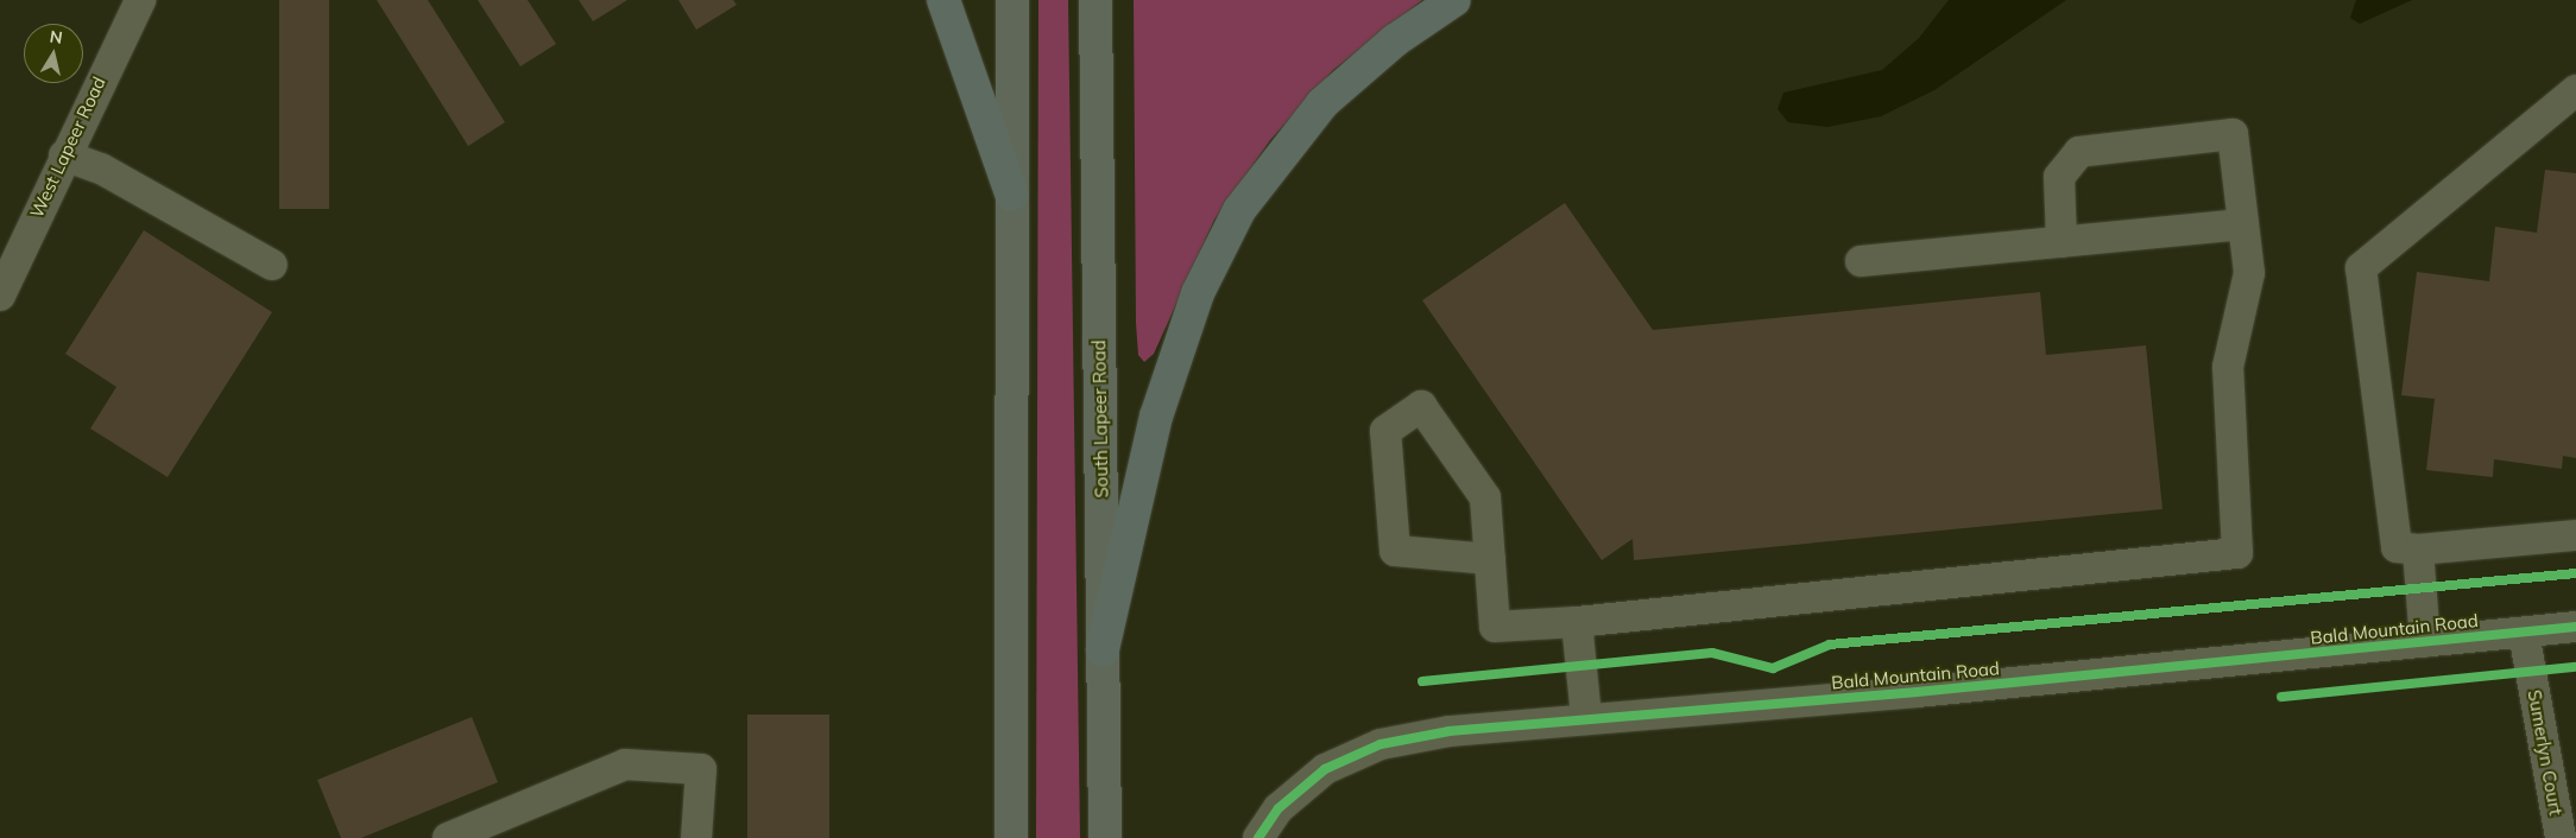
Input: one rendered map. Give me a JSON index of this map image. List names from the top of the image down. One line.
{"streets":{"main road":["South Lapeer Road"],"street":["West Lapeer Road","Bald Mountain Road","Sumerlyn Court"]},"crossings":[["Bald Mountain Road","Sumerlyn Court"]],"north":"top"}
